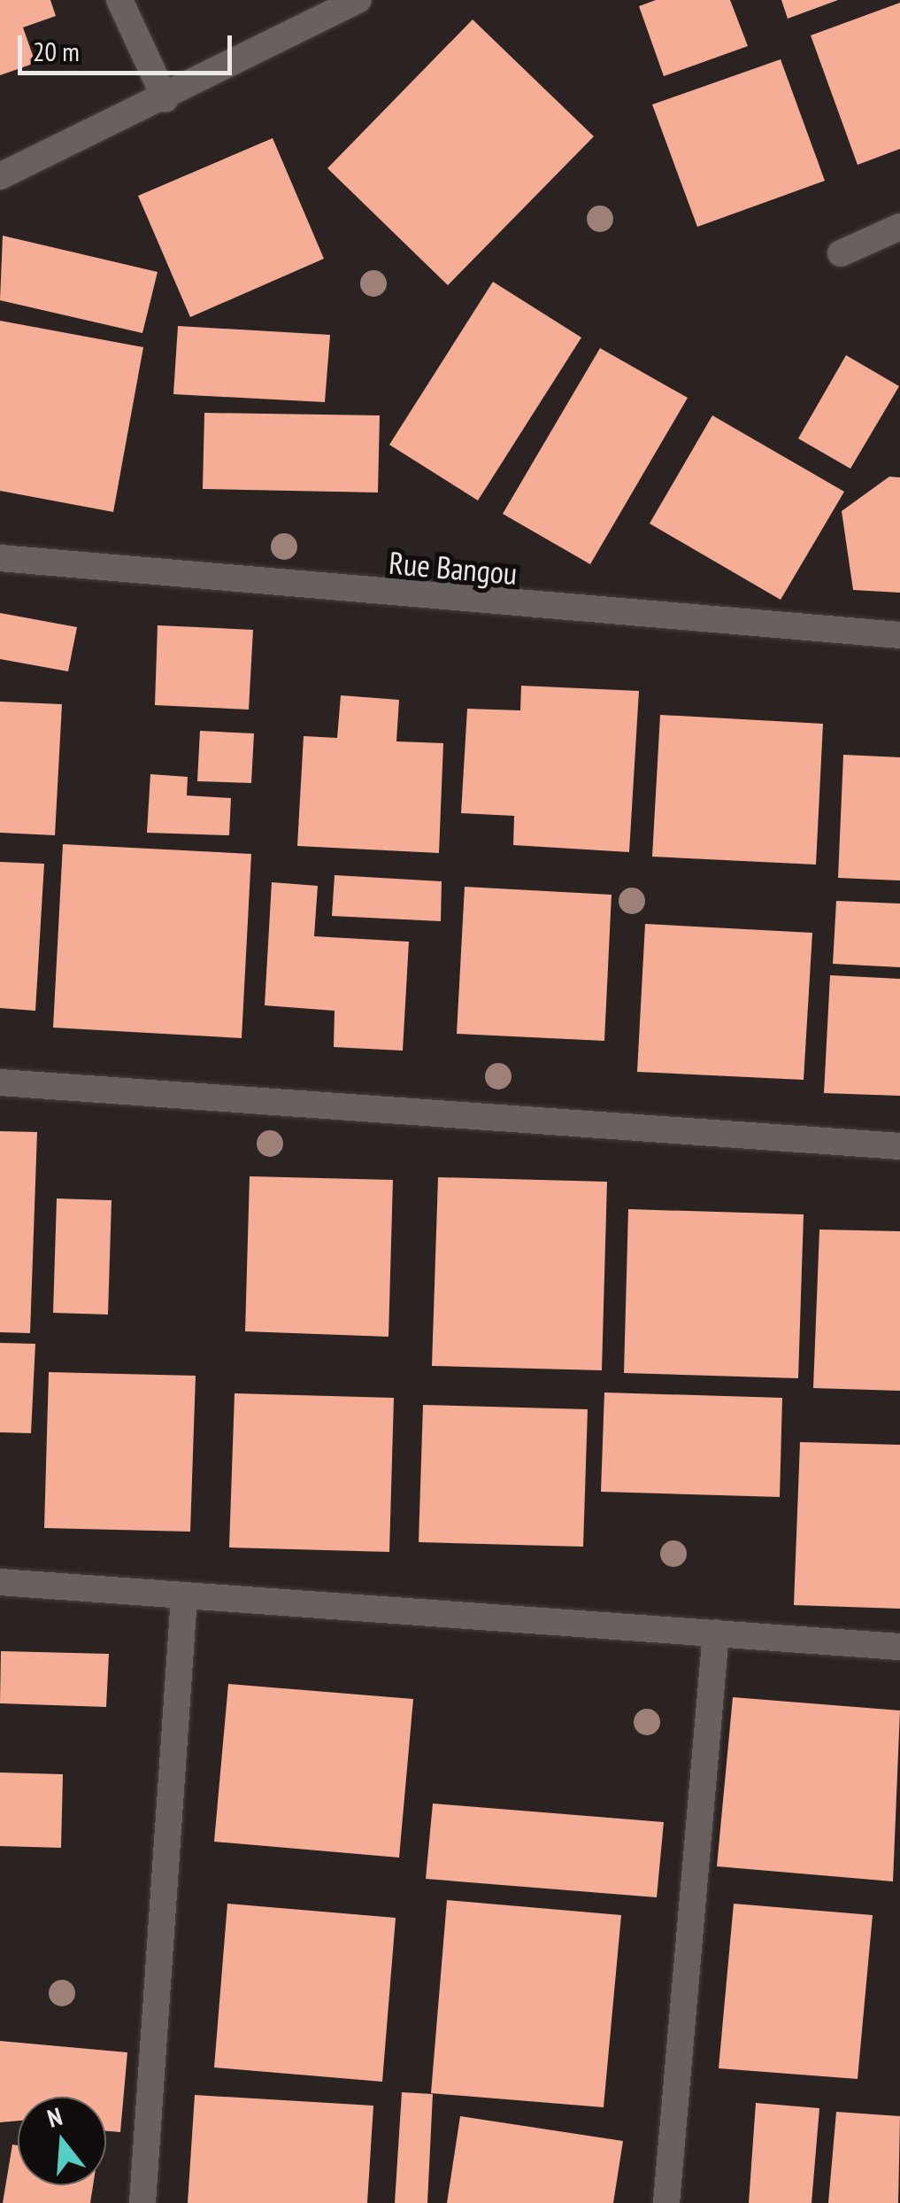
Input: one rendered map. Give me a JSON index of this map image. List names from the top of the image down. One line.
{"streets":{"street":["Rue Bangou"]},"scale_bar":"20 m","north":"top"}
